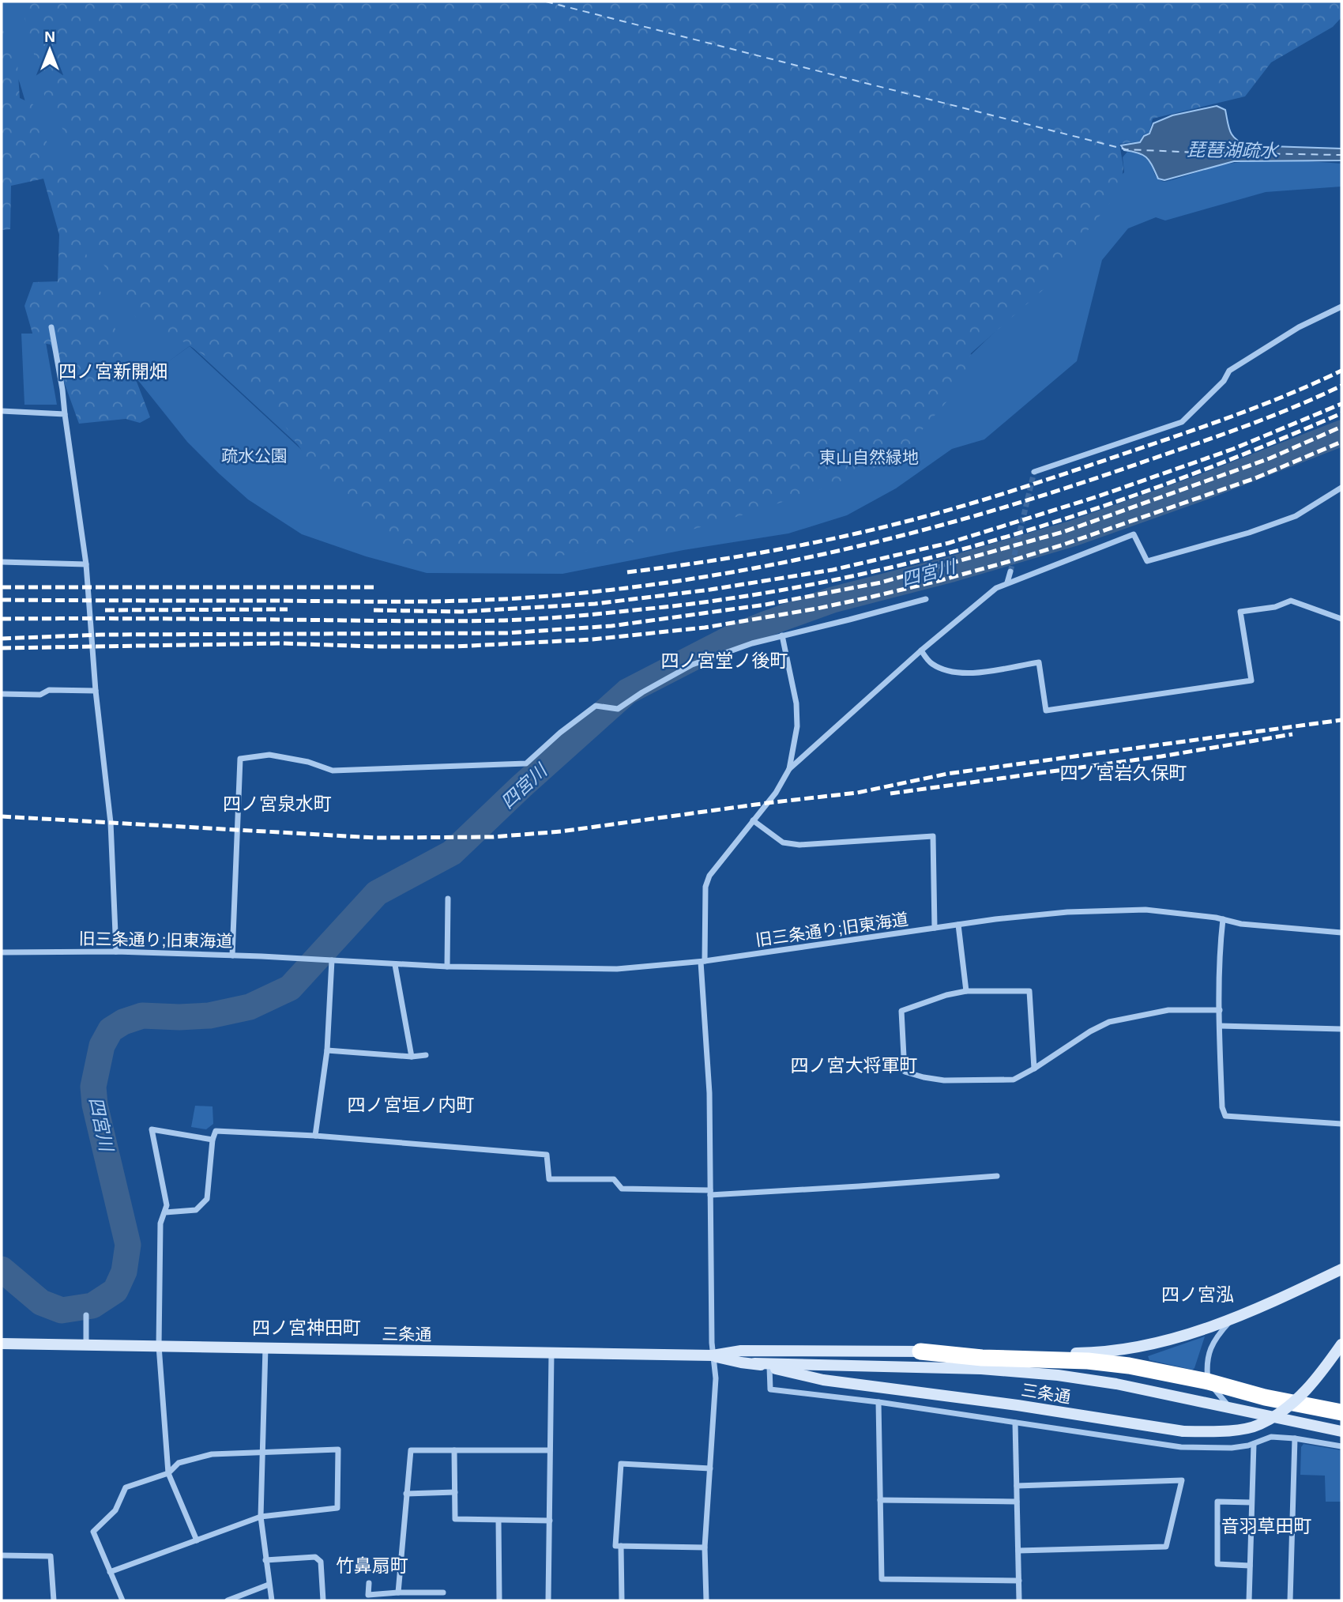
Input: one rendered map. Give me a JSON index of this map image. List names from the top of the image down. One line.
{"streets":{"main road":["三条通"],"street":["旧三条通り;旧東海道"]},"districts":["四ノ宮新開畑","四ノ宮堂ノ後町","四ノ宮岩久保町","四ノ宮泉水町","四ノ宮大将軍町","四ノ宮垣ノ内町","四ノ宮泓","四ノ宮神田町","音羽草田町","竹鼻扇町"],"water":["琵琶湖疏水","四宮川"],"parks":["疏水公園","東山自然緑地"],"north":"top"}
